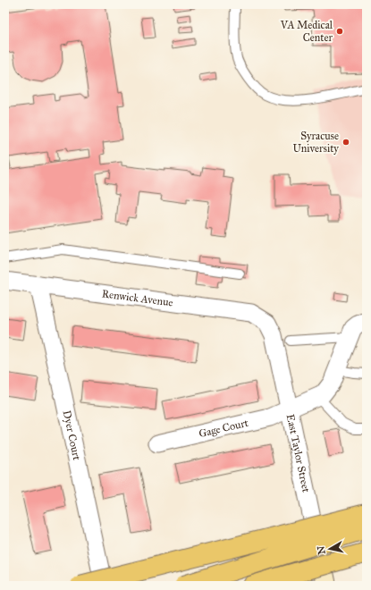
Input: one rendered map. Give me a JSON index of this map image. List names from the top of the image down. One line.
{"streets":{"street":["Renwick Avenue","Gage Court","Dyer Court","East Taylor Street"]},"crossings":[["Renwick Avenue","Dyer Court"],["Renwick Avenue","East Taylor Street"],["Gage Court","East Taylor Street"]],"places":["VA Medical Center","Syracuse University"],"north":"left"}
